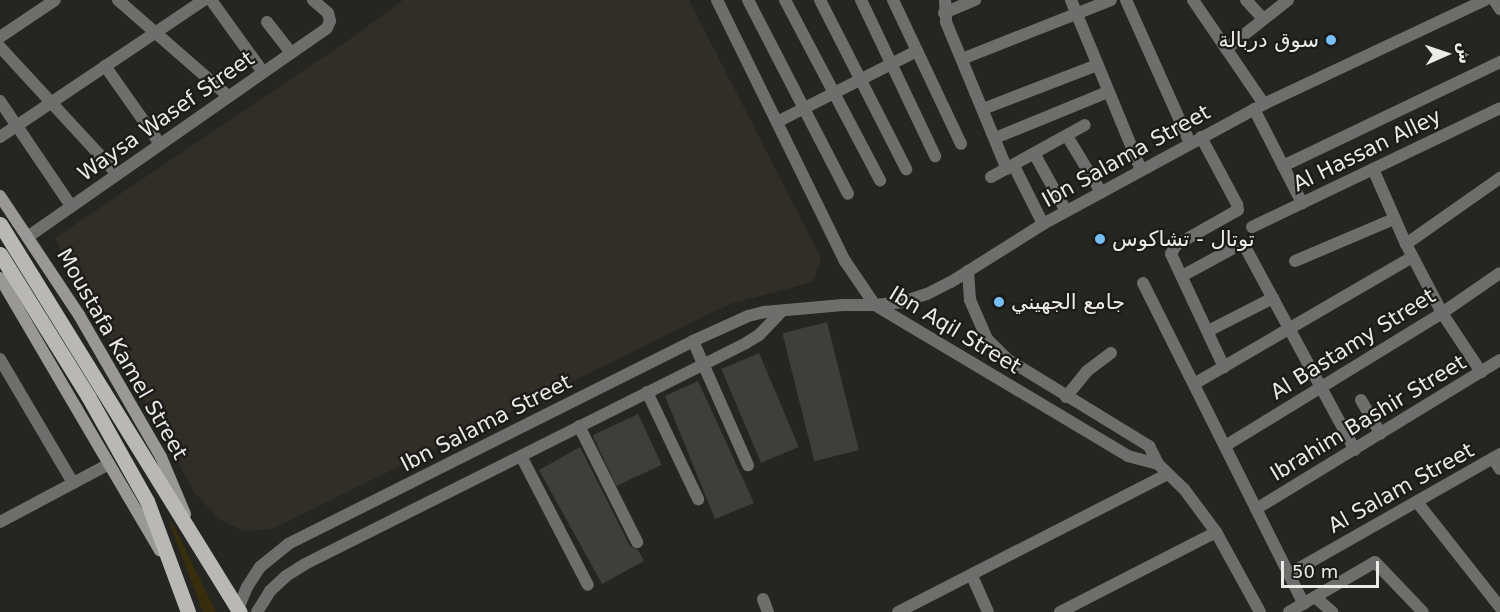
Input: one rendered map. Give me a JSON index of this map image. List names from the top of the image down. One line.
{"streets":{"main road":["Moustafa Kamel Street"],"street":["Waysa Wasef Street","Al Hassan Alley","Ibn Salama Street","Ibn Aqil Street","Al Bastamy Street","Ibrahim Bashir Street","Al Salam Street"]},"crossings":[["Waysa Wasef Street","Moustafa Kamel Street"],["Ibn Salama Street","Ibn Aqil Street"],["Ibn Salama Street","Moustafa Kamel Street"]],"places":["سوق دربالة","توتال - تشاكوس","جامع الجهيني"],"scale_bar":"50 m","north":"right"}
